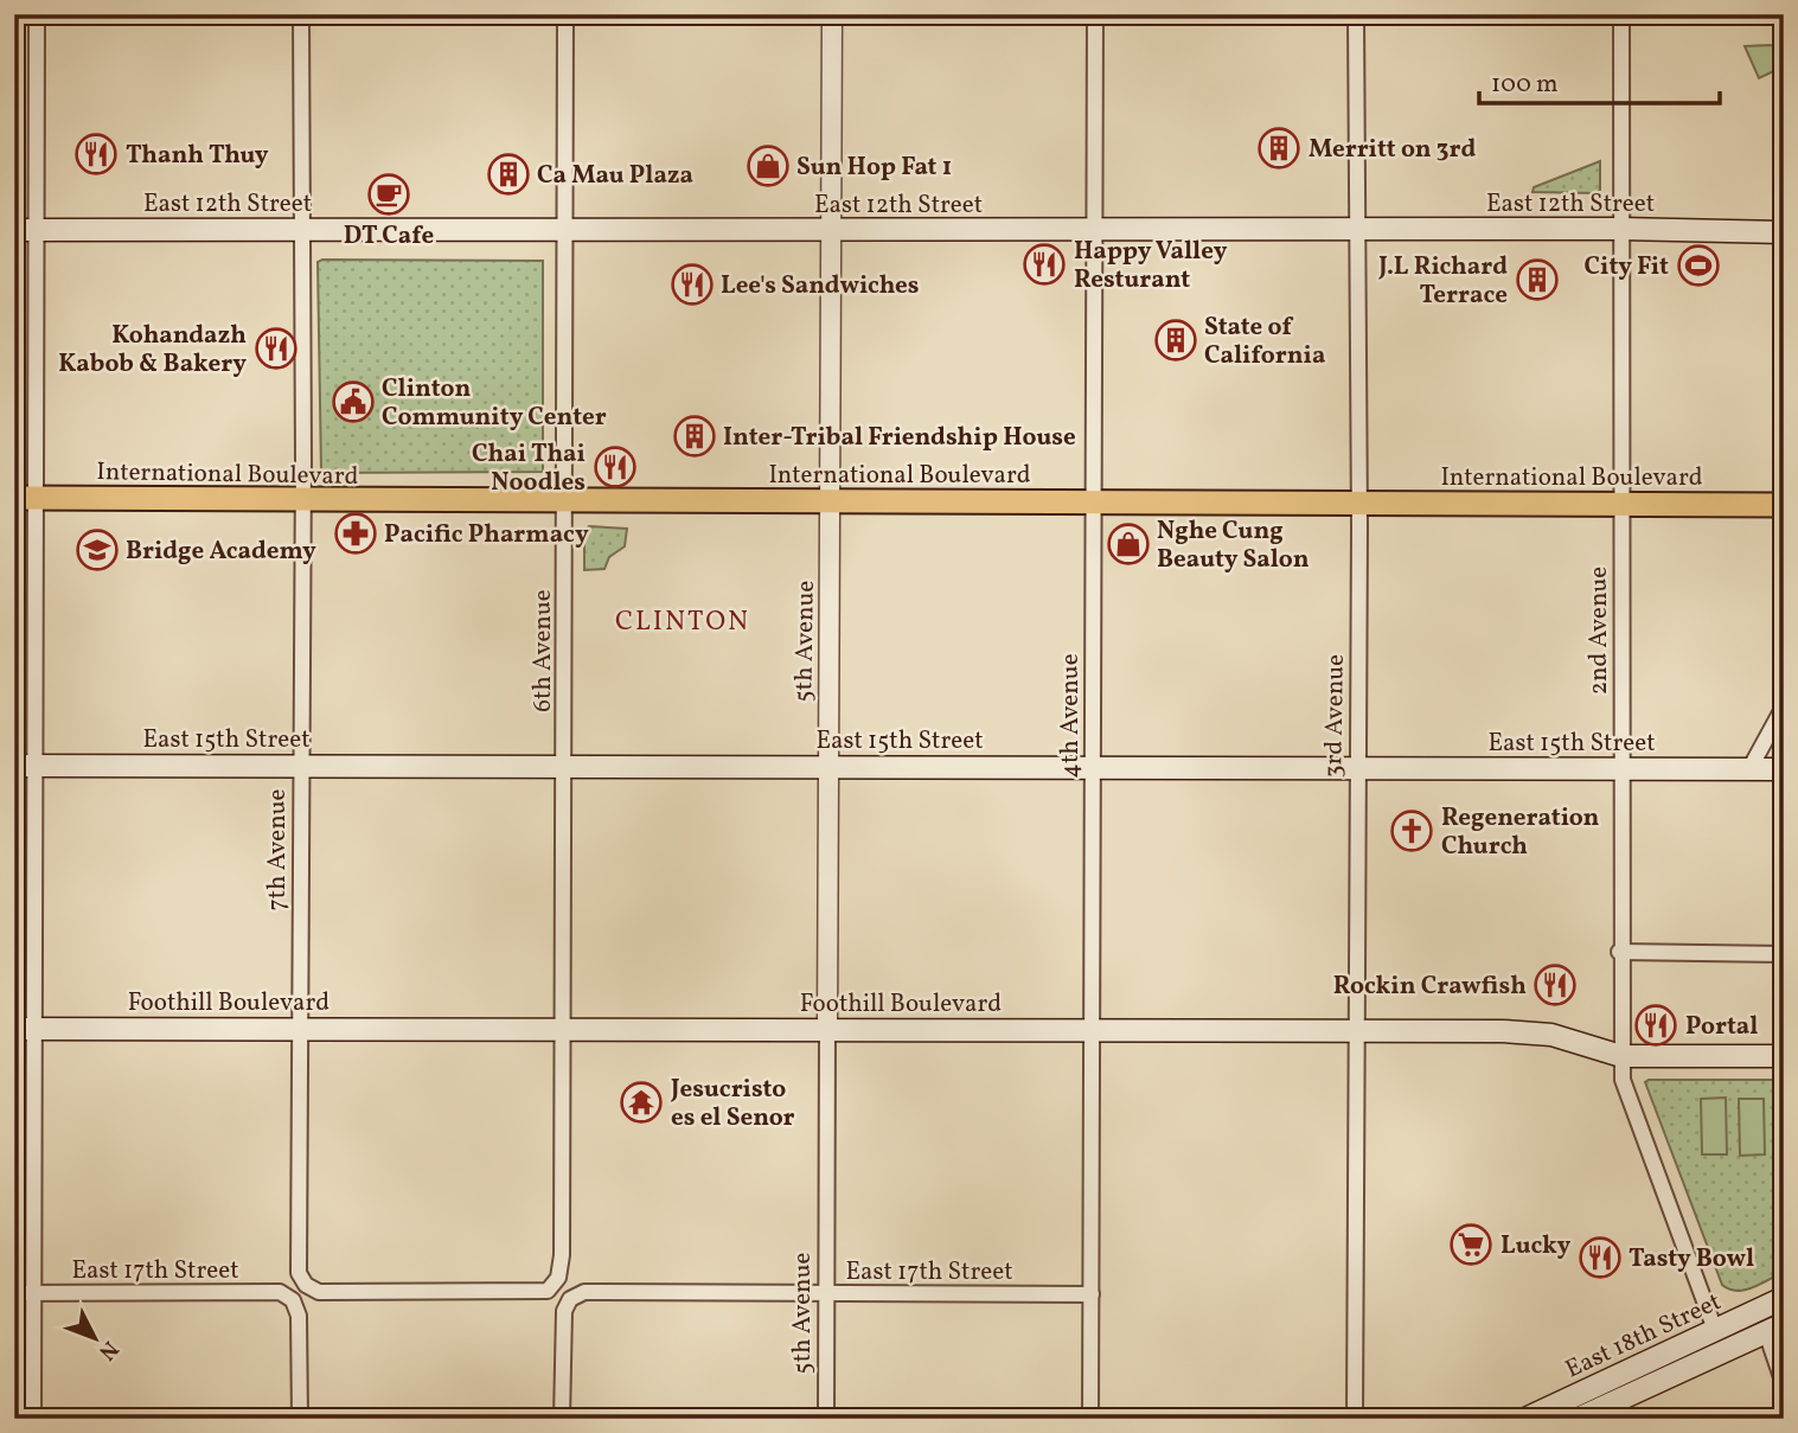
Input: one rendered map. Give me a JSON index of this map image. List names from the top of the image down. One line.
{"streets":{"main road":["East 12th Street","International Boulevard","East 15th Street","Foothill Boulevard","East 18th Street"],"street":["2nd Avenue","5th Avenue","6th Avenue","4th Avenue","3rd Avenue","7th Avenue","East 17th Street"]},"crossings":[["East 12th Street","2nd Avenue"],["East 12th Street","5th Avenue"],["East 12th Street","6th Avenue"],["East 12th Street","4th Avenue"],["East 12th Street","3rd Avenue"],["East 12th Street","7th Avenue"],["International Boulevard","2nd Avenue"],["International Boulevard","5th Avenue"],["International Boulevard","6th Avenue"],["International Boulevard","4th Avenue"],["International Boulevard","3rd Avenue"],["International Boulevard","7th Avenue"],["2nd Avenue","East 15th Street"],["2nd Avenue","Foothill Boulevard"],["2nd Avenue","East 18th Street"],["5th Avenue","East 15th Street"],["5th Avenue","Foothill Boulevard"],["5th Avenue","East 17th Street"],["6th Avenue","East 15th Street"],["6th Avenue","7th Avenue"],["6th Avenue","Foothill Boulevard"],["4th Avenue","East 15th Street"],["4th Avenue","Foothill Boulevard"],["4th Avenue","East 17th Street"],["3rd Avenue","East 15th Street"],["3rd Avenue","Foothill Boulevard"],["East 15th Street","7th Avenue"],["7th Avenue","Foothill Boulevard"]],"districts":["CLINTON"],"places":{"building":["Merritt on 3rd","Ca Mau Plaza","J.L Richard Terrace","State of California","Inter-Tribal Friendship House"],"restaurant":["Thanh Thuy","Happy Valley Resturant","Lee's Sandwiches","Kohandazh Kabob & Bakery","Chai Thai Noodles","Rockin Crawfish","Portal","Tasty Bowl"],"shop":["Sun Hop Fat 1","Nghe Cung Beauty Salon"],"cafe":["DT Cafe"],"sports":["City Fit"],"public building":["Clinton Community Center"],"pharmacy":["Pacific Pharmacy"],"school or university":["Bridge Academy"],"church":["Regeneration Church"],"temple":["Jesucristo es el Senor"],"supermarket":["Lucky"]},"scale_bar":"100 m","north":"bottom right"}
